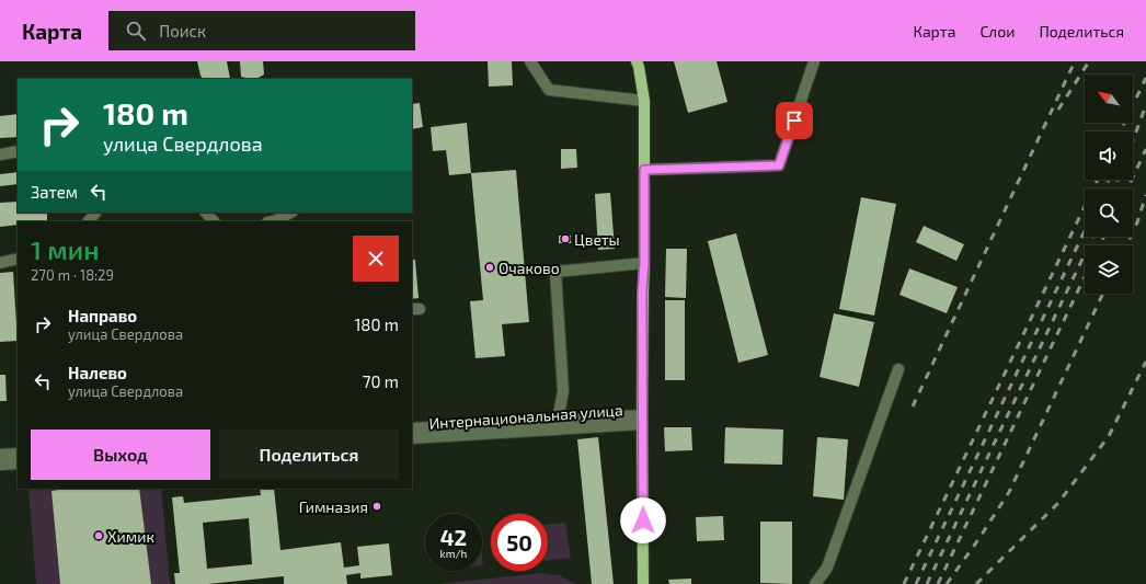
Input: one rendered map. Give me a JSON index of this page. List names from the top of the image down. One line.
{"streets":{"street":["Интернациональная улица"]},"places":["Цветы","Очаково","Гимназия","Химик"],"north":"top left","page":{"header":"Карта","search":"Поиск","nav":["Карта","Слои","Поделиться"],"turn":["180 m","улица Свердлова"],"then":"Затем","heading":["1 мин","270 m · 18:29"],"list":[{"name":"Направо","note":"улица Свердлова","value":"180 m"},{"name":"Налево","note":"улица Свердлова","value":"70 m"}],"buttons":["Выход","Поделиться"],"speed":"42 km/h","limit":"50"}}
